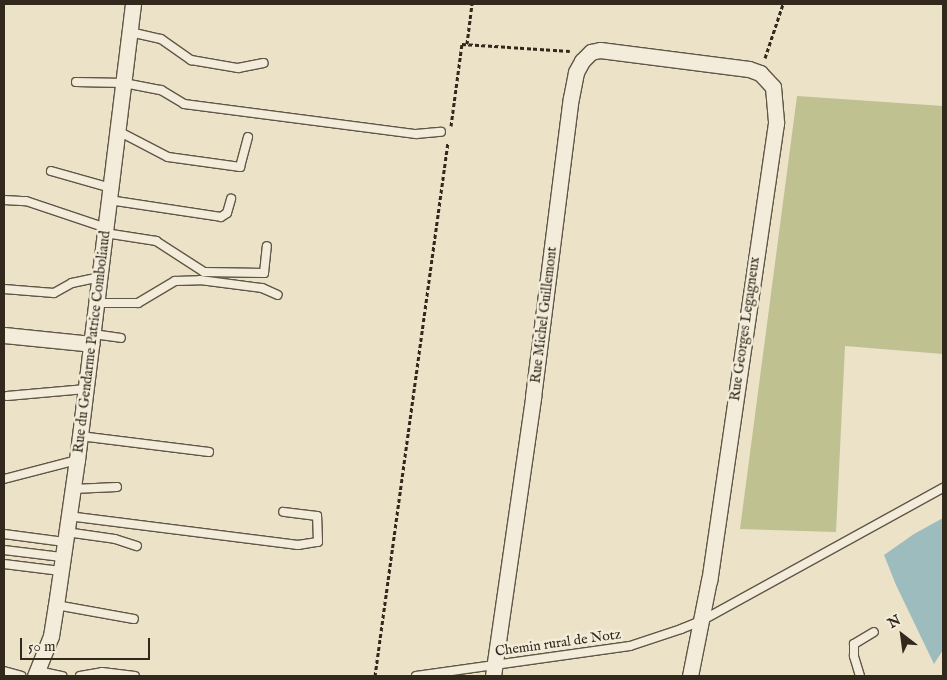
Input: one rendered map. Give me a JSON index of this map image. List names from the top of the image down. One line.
{"streets":{"street":["Rue Michel Guillemont","Rue Georges Legagneux","Rue du Gendarme Patrice Comboliaud"],"lane":["Chemin rural de Notz"]},"crossings":[["Rue Michel Guillemont","Chemin rural de Notz"],["Rue Georges Legagneux","Chemin rural de Notz"]],"scale_bar":"50 m","north":"top left"}
